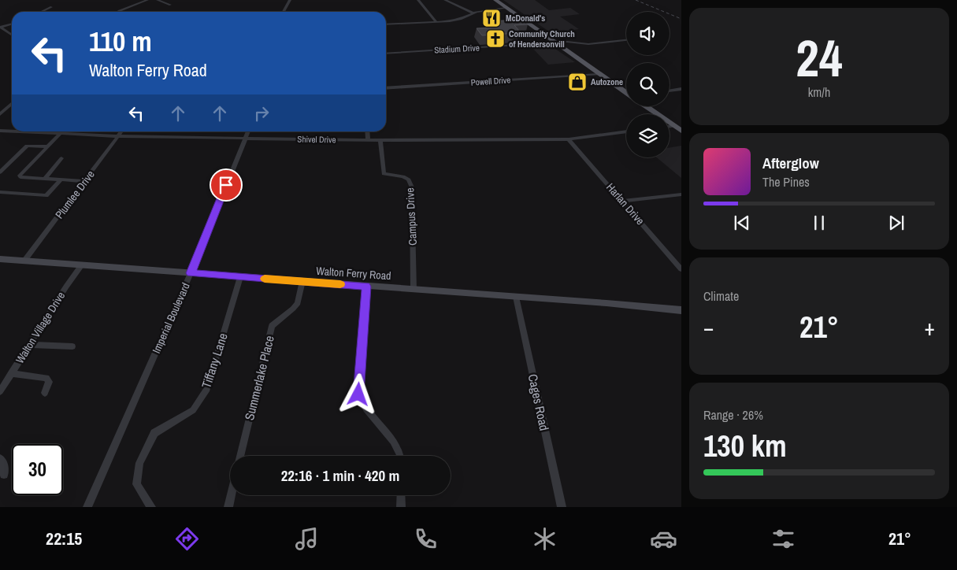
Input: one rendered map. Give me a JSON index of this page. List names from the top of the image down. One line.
{"streets":{"street":["Stadium Drive","Powell Drive","Shivel Drive","Plumlee Drive","Harlan Drive","Campus Drive","Walton Ferry Road","Imperial Boulevard","Walton Village Drive","Tiffany Lane","Summerlake Place","Cages Road"]},"crossings":[["Shivel Drive","Plumlee Drive"],["Shivel Drive","Harlan Drive"],["Shivel Drive","Campus Drive"],["Shivel Drive","Imperial Boulevard"],["Plumlee Drive","Walton Ferry Road"],["Campus Drive","Walton Ferry Road"],["Walton Ferry Road","Imperial Boulevard"],["Walton Ferry Road","Walton Village Drive"],["Walton Ferry Road","Tiffany Lane"],["Walton Ferry Road","Summerlake Place"],["Walton Ferry Road","Cages Road"]],"places":{"restaurant":["McDonald's"],"church":["Community Church of Hendersonvill"],"shop":["Autozone"]},"page":{"tile":[["24","km/h"],"Climate",["Range · 26%","130 km"]],"turn":["110 m","Walton Ferry Road"],"song":["Afterglow","The Pines"],"heat":["−","21°","+"],"limit":"30","trip":"22:16 · 1 min · 420 m","tabs":["22:15","21°"]}}
